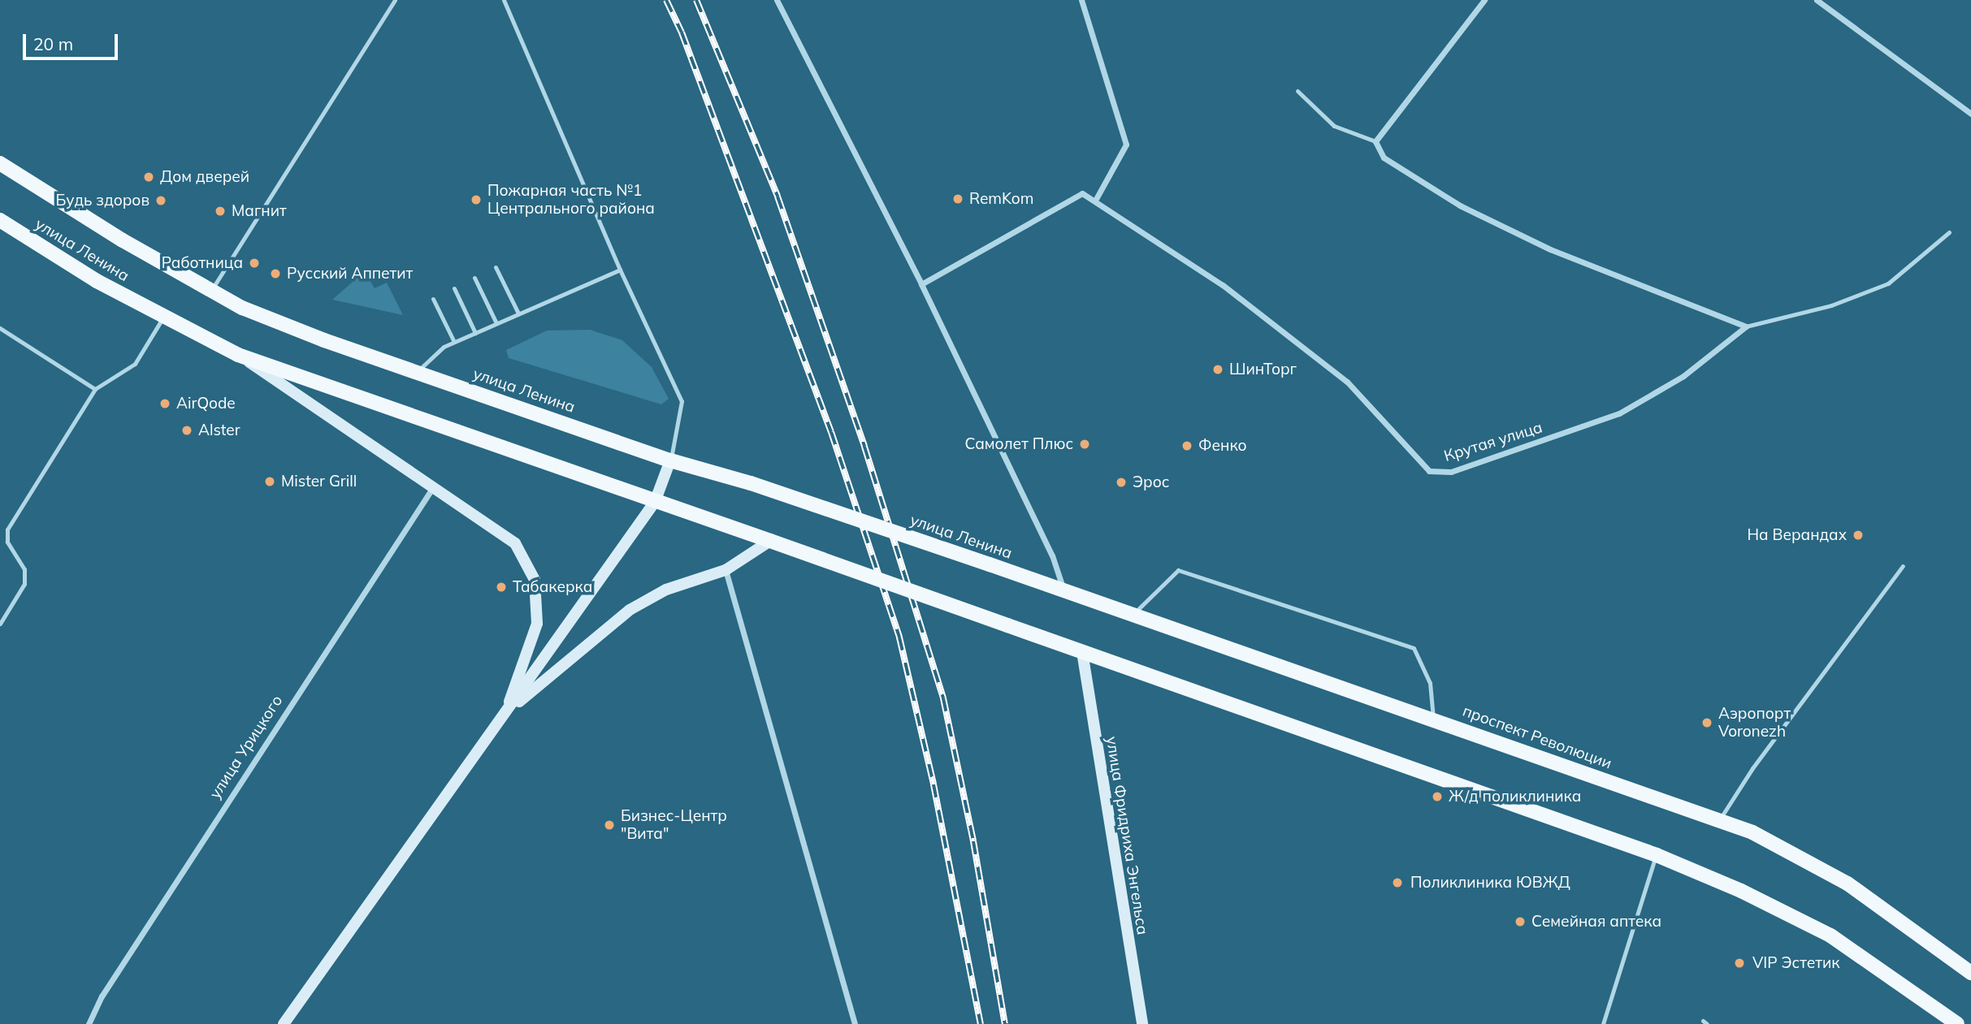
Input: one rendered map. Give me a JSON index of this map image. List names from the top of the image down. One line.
{"streets":{"main road":["улица Ленина","проспект Революции","улица Фридриха Энгельса"],"street":["Крутая улица","улица Урицкого"]},"crossings":[["улица Ленина","проспект Революции"],["улица Ленина","улица Урицкого"],["улица Ленина","улица Фридриха Энгельса"]],"places":["Дом дверей","RemKom","Пожарная часть №1 Центрального района","Будь здоров","Магнит","Работница","Русский Аппетит","ШинТорг","AirQode","Alster","Самолет Плюс","Фенко","Mister Grill","Эрос","На Верандах","Табакерка","Аэропорт Voronezh","Ж/д поликлиника","Бизнес-Центр \"Вита\"","Поликлиника ЮВЖД","Семейная аптека","VIP Эстетик"],"scale_bar":"20 m"}
